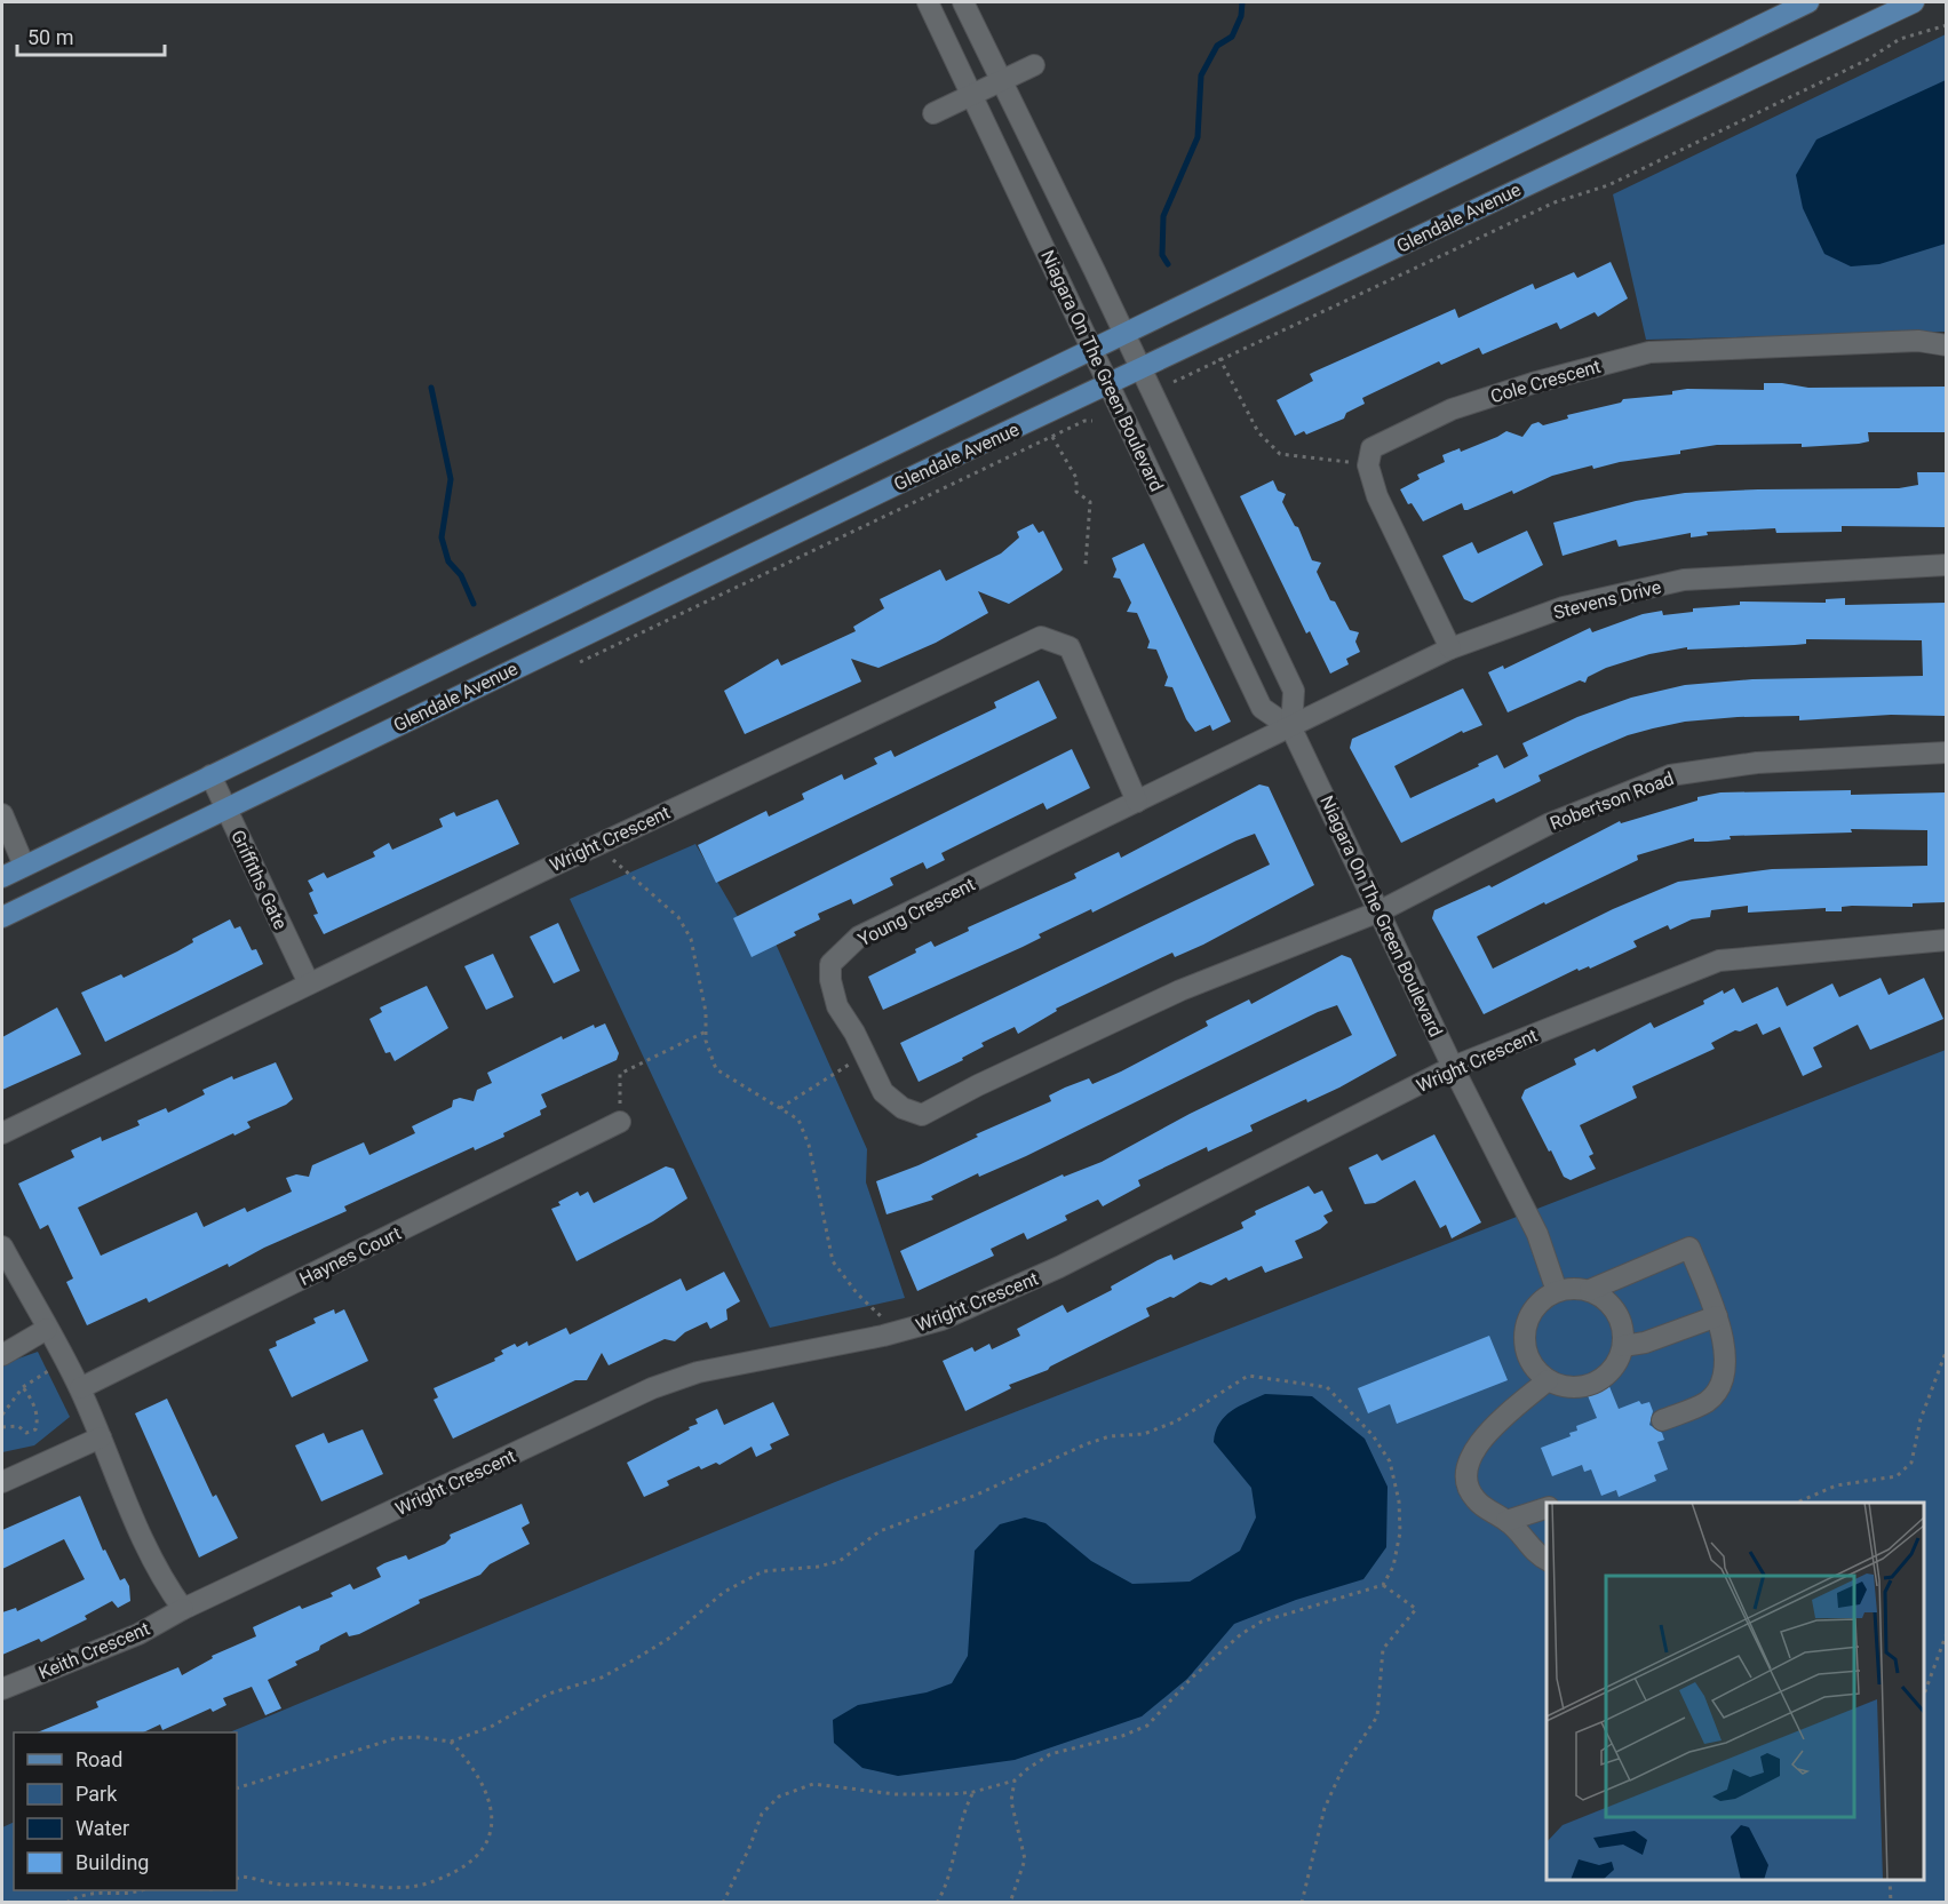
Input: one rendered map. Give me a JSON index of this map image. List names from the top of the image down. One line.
{"streets":{"main road":["Glendale Avenue"],"street":["Niagara On The Green Boulevard","Cole Crescent","Stevens Drive","Robertson Road","Wright Crescent","Griffiths Gate","Young Crescent","Haynes Court","Keith Crescent"]},"crossings":[["Glendale Avenue","Niagara On The Green Boulevard"],["Glendale Avenue","Griffiths Gate"],["Niagara On The Green Boulevard","Stevens Drive"],["Niagara On The Green Boulevard","Robertson Road"],["Niagara On The Green Boulevard","Wright Crescent"],["Niagara On The Green Boulevard","Young Crescent"],["Stevens Drive","Young Crescent"],["Robertson Road","Young Crescent"],["Wright Crescent","Griffiths Gate"],["Wright Crescent","Young Crescent"],["Wright Crescent","Keith Crescent"]],"legend":["Road","Park","Water","Building"],"scale_bar":"50 m"}
